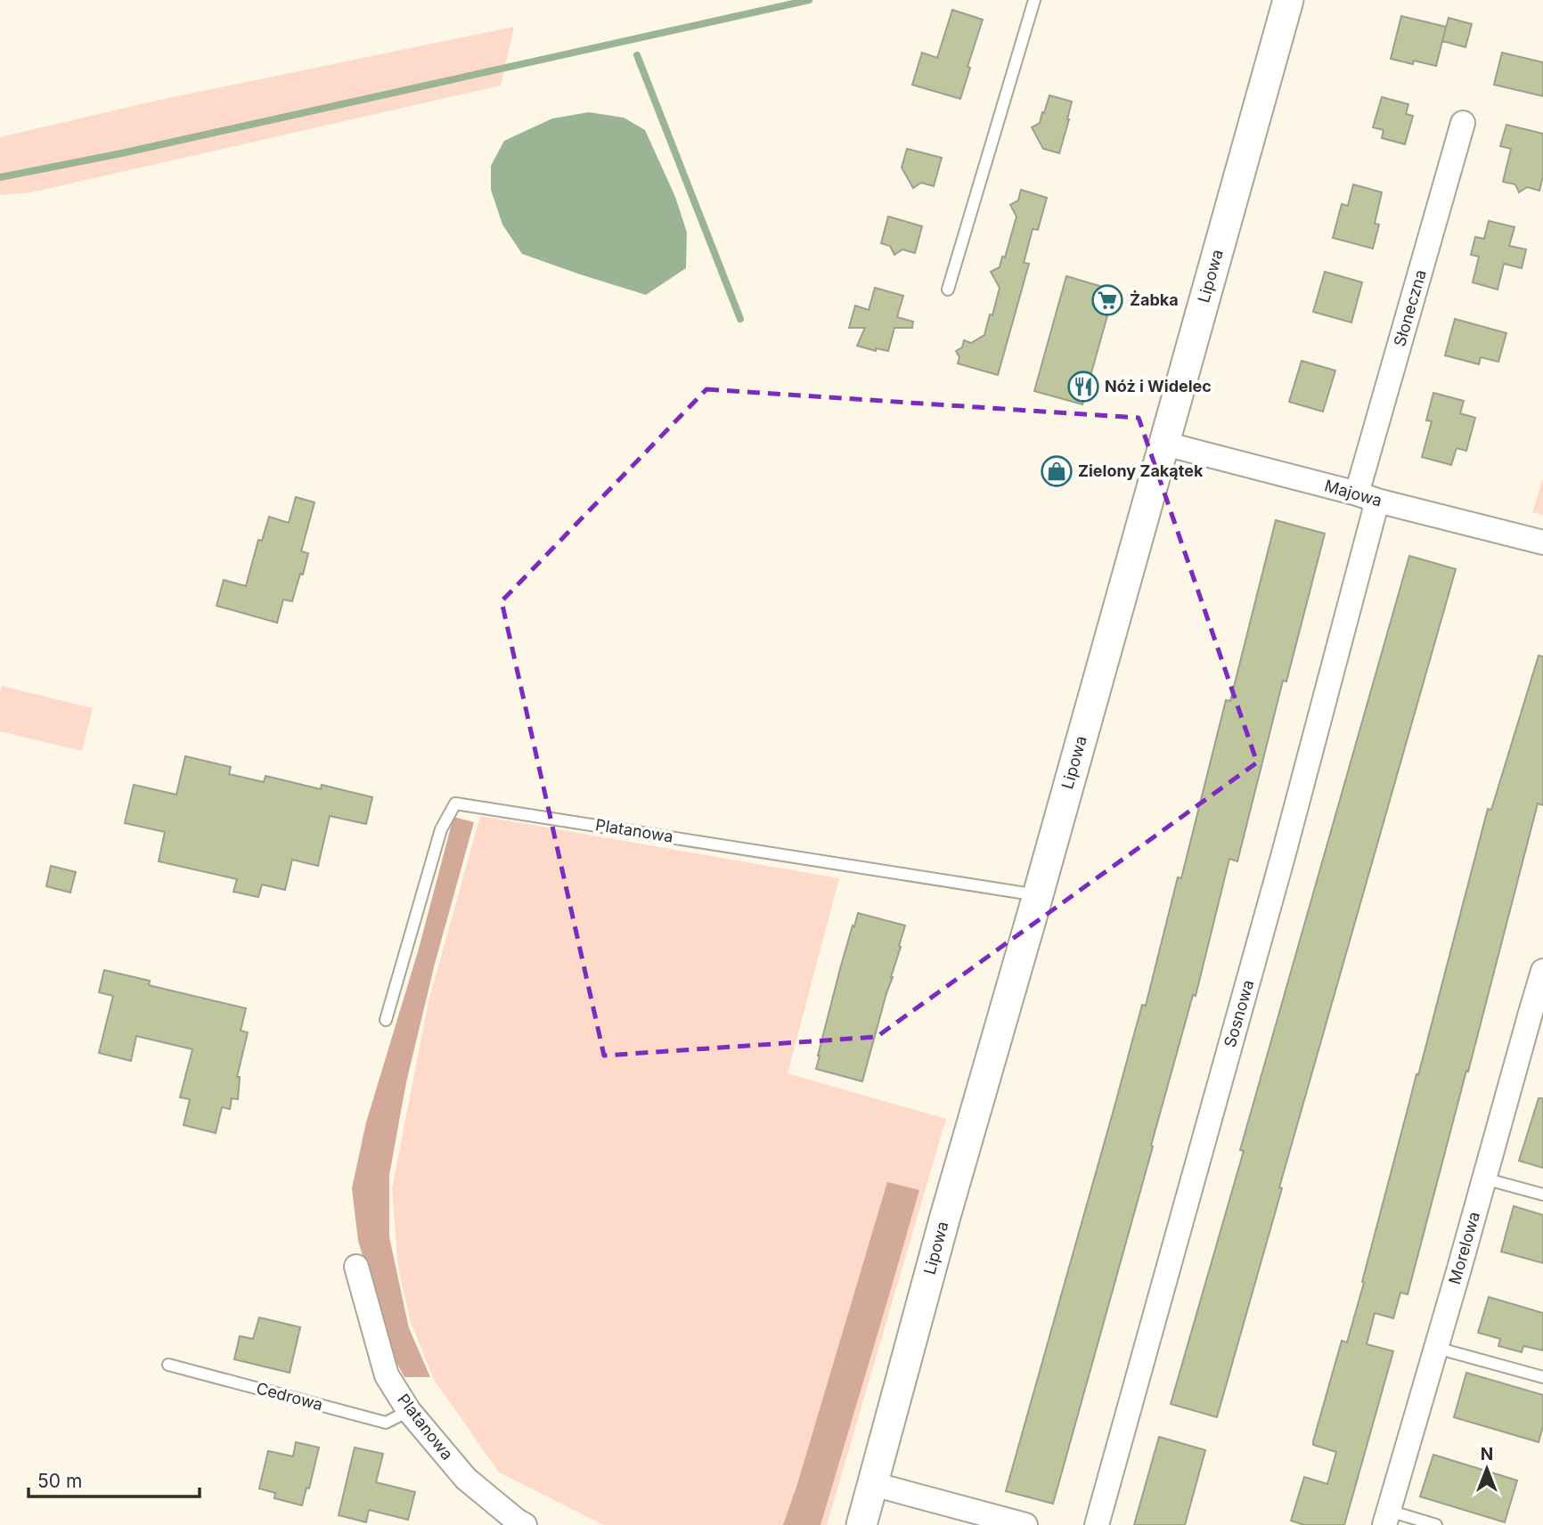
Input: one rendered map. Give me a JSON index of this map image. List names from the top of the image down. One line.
{"streets":{"street":["Lipowa","Słoneczna","Majowa","Platanowa","Sosnowa","Morelowa"],"lane":["Cedrowa"]},"crossings":[["Lipowa","Majowa"],["Lipowa","Platanowa"],["Słoneczna","Majowa"],["Słoneczna","Sosnowa"],["Majowa","Sosnowa"],["Platanowa","Cedrowa"]],"places":{"supermarket":["Żabka"],"restaurant":["Nóż i Widelec"],"shop":["Zielony Zakątek"]},"scale_bar":"50 m","north":"top"}
